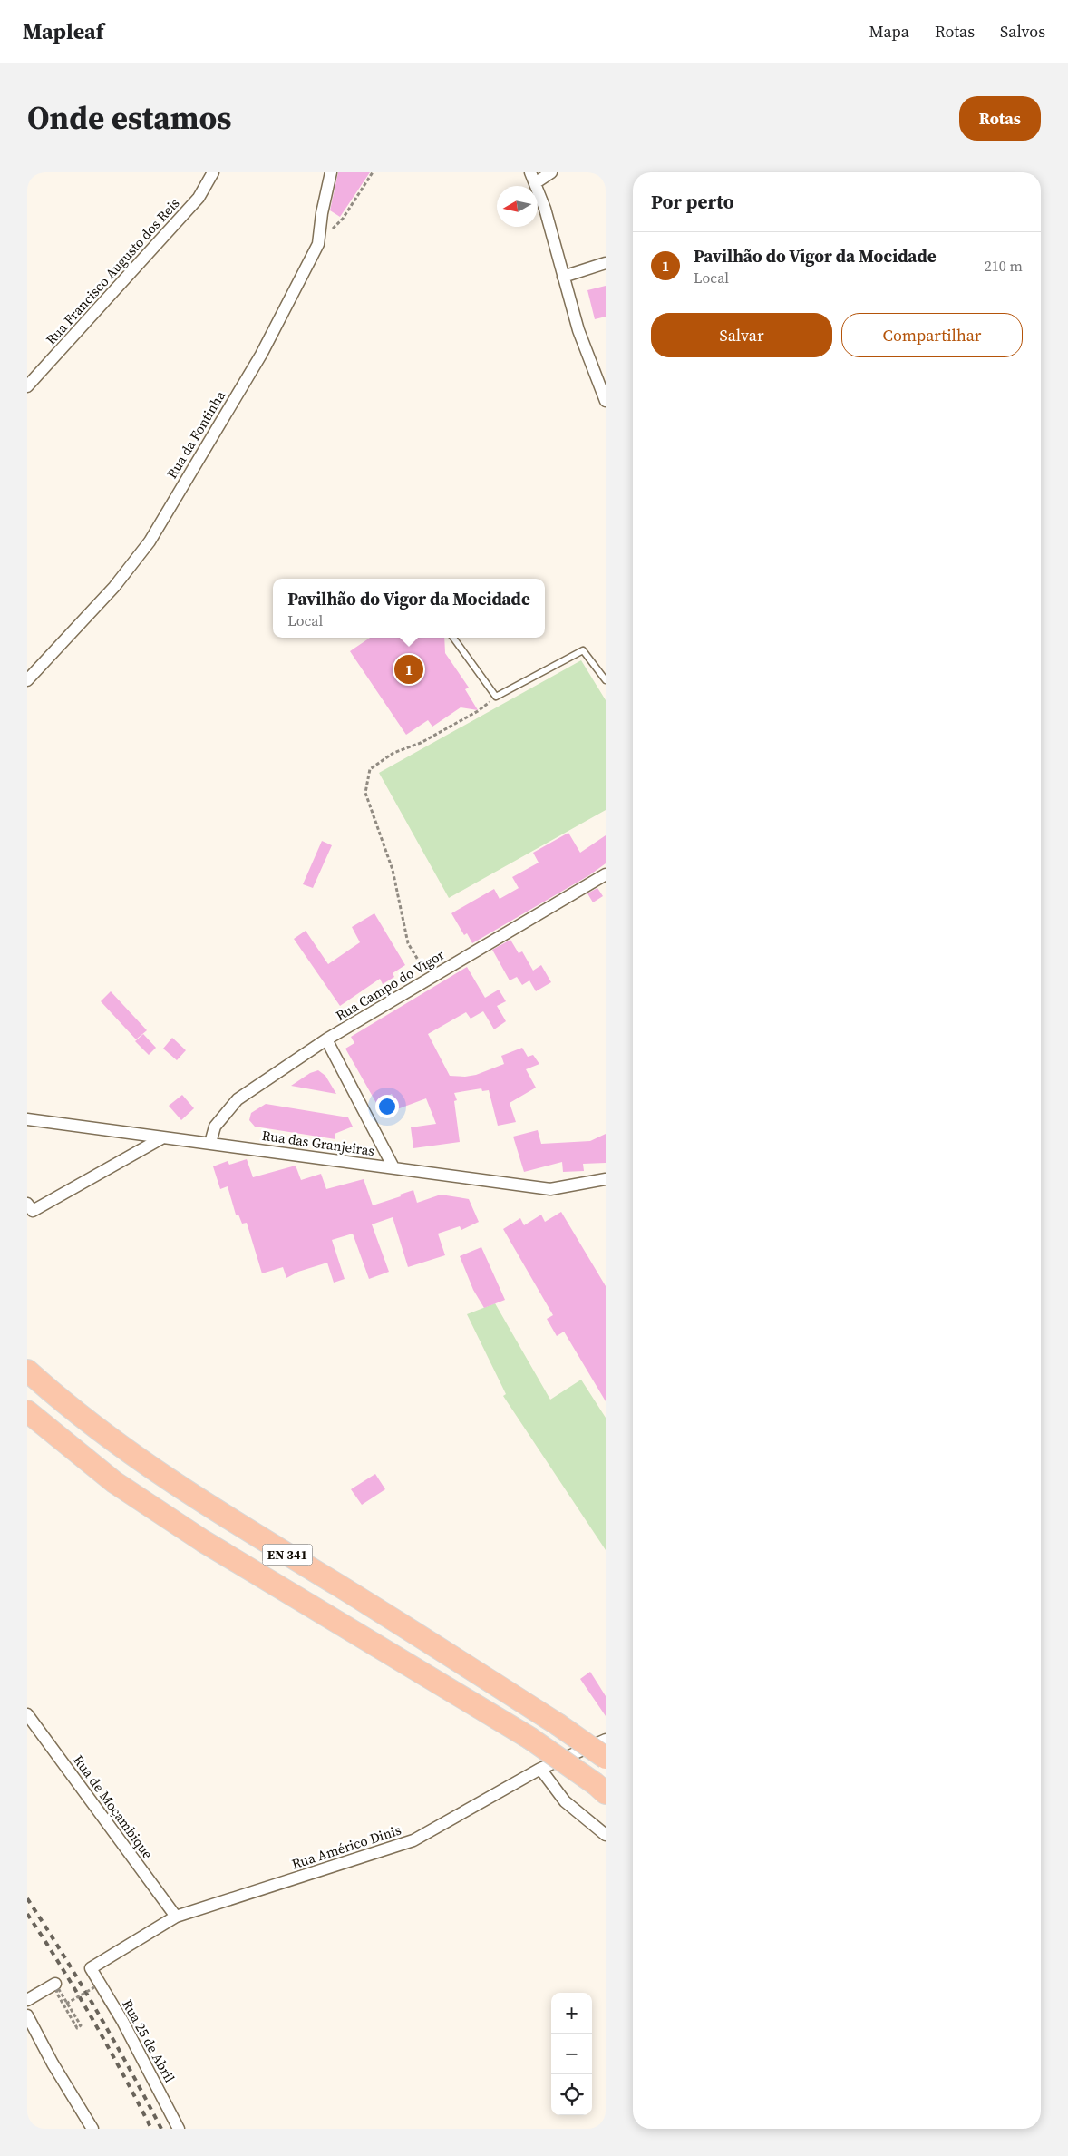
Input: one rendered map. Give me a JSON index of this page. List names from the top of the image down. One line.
{"streets":{"highway":["EN 341"],"street":["Rua Francisco Augusto dos Reis","Rua da Fontinha","Rua Campo do Vigor","Rua das Granjeiras","Rua de Moçambique","Rua Américo Dinis","Rua 25 de Abril"]},"crossings":[["Rua Campo do Vigor","Rua das Granjeiras"],["Rua de Moçambique","Rua Américo Dinis"],["Rua Américo Dinis","Rua 25 de Abril"]],"north":"left","page":{"header":"Mapleaf","nav":["Mapa","Rotas","Salvos"],"title":"Onde estamos","buttons":["Rotas",["Salvar","Compartilhar"]],"heading":"Por perto","list":[{"mark":"1","name":"Pavilhão do Vigor da Mocidade","note":"Local","value":"210 m"}],"popup":["Pavilhão do Vigor da Mocidade","Local"],"pins":"1","map_buttons":["+","−"]}}
